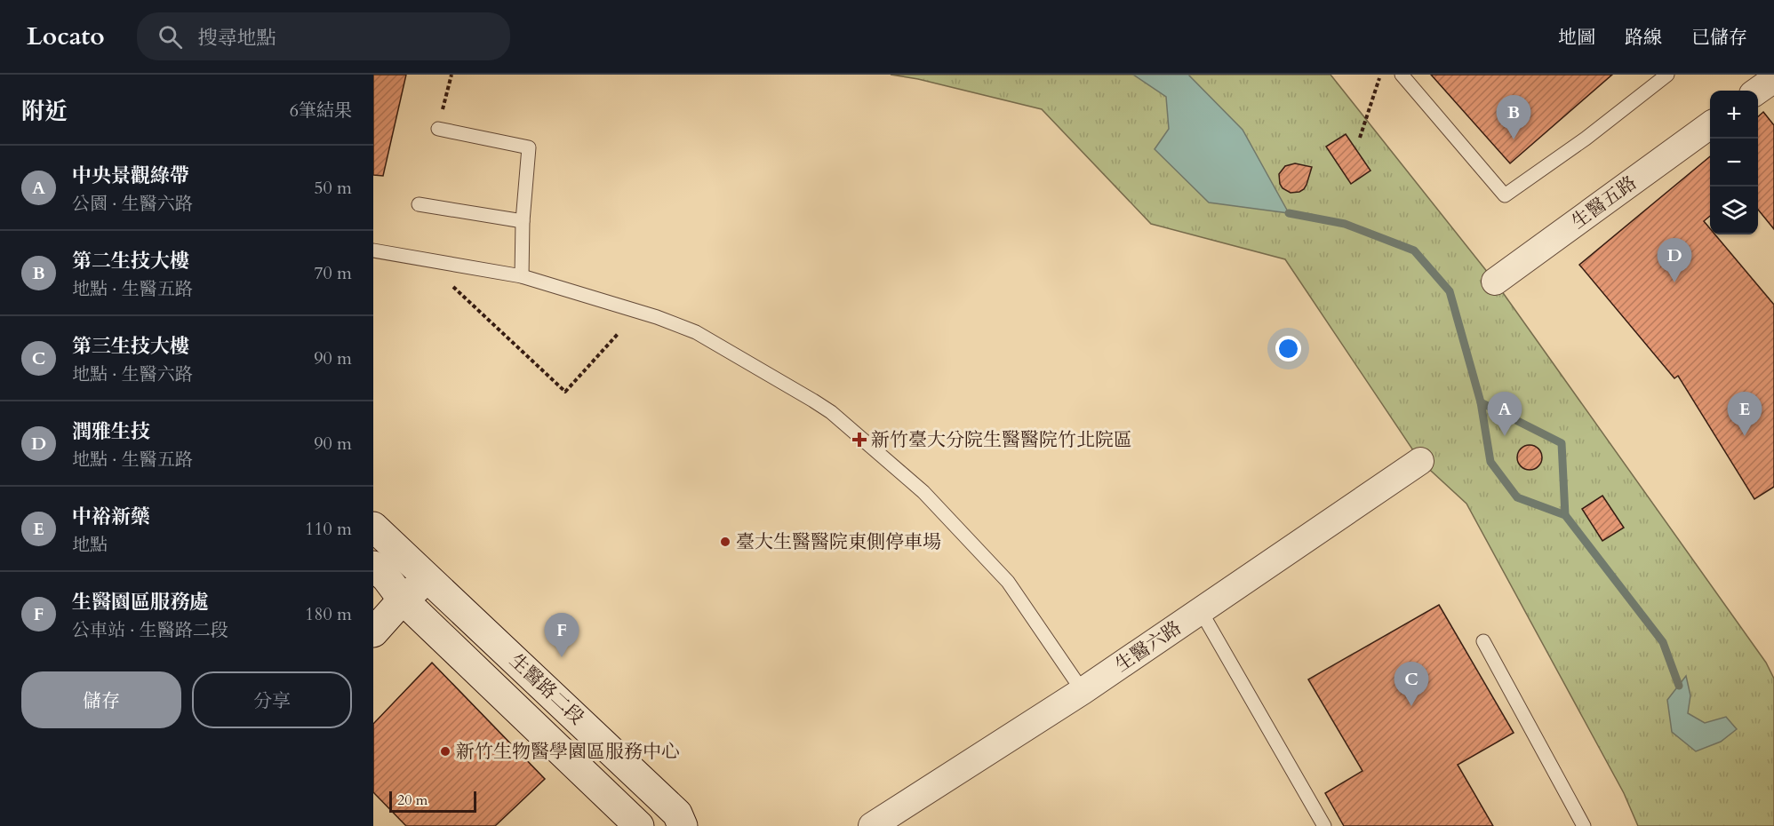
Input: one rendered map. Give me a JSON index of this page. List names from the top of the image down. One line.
{"streets":{"street":["生醫五路","生醫六路","生醫路二段"]},"places":{"health":["新竹臺大分院生醫醫院竹北院區"],"other":["臺大生醫醫院東側停車場","新竹生物醫學園區服務中心"]},"scale_bar":"20 m","page":{"header":"Locato","search":"搜尋地點","nav":["地圖","路線","已儲存"],"heading":["附近","6筆結果"],"map_buttons":["+","−"],"pins":["B","D","A","E","F","C"],"list":[{"mark":"A","name":"中央景觀綠帶","note":"公園 · 生醫六路","value":"50 m"},{"mark":"B","name":"第二生技大樓","note":"地點 · 生醫五路","value":"70 m"},{"mark":"C","name":"第三生技大樓","note":"地點 · 生醫六路","value":"90 m"},{"mark":"D","name":"潤雅生技","note":"地點 · 生醫五路","value":"90 m"},{"mark":"E","name":"中裕新藥","note":"地點","value":"110 m"},{"mark":"F","name":"生醫園區服務處","note":"公車站 · 生醫路二段","value":"180 m"}],"buttons":["儲存","分享"],"scale":"20 m"}}
